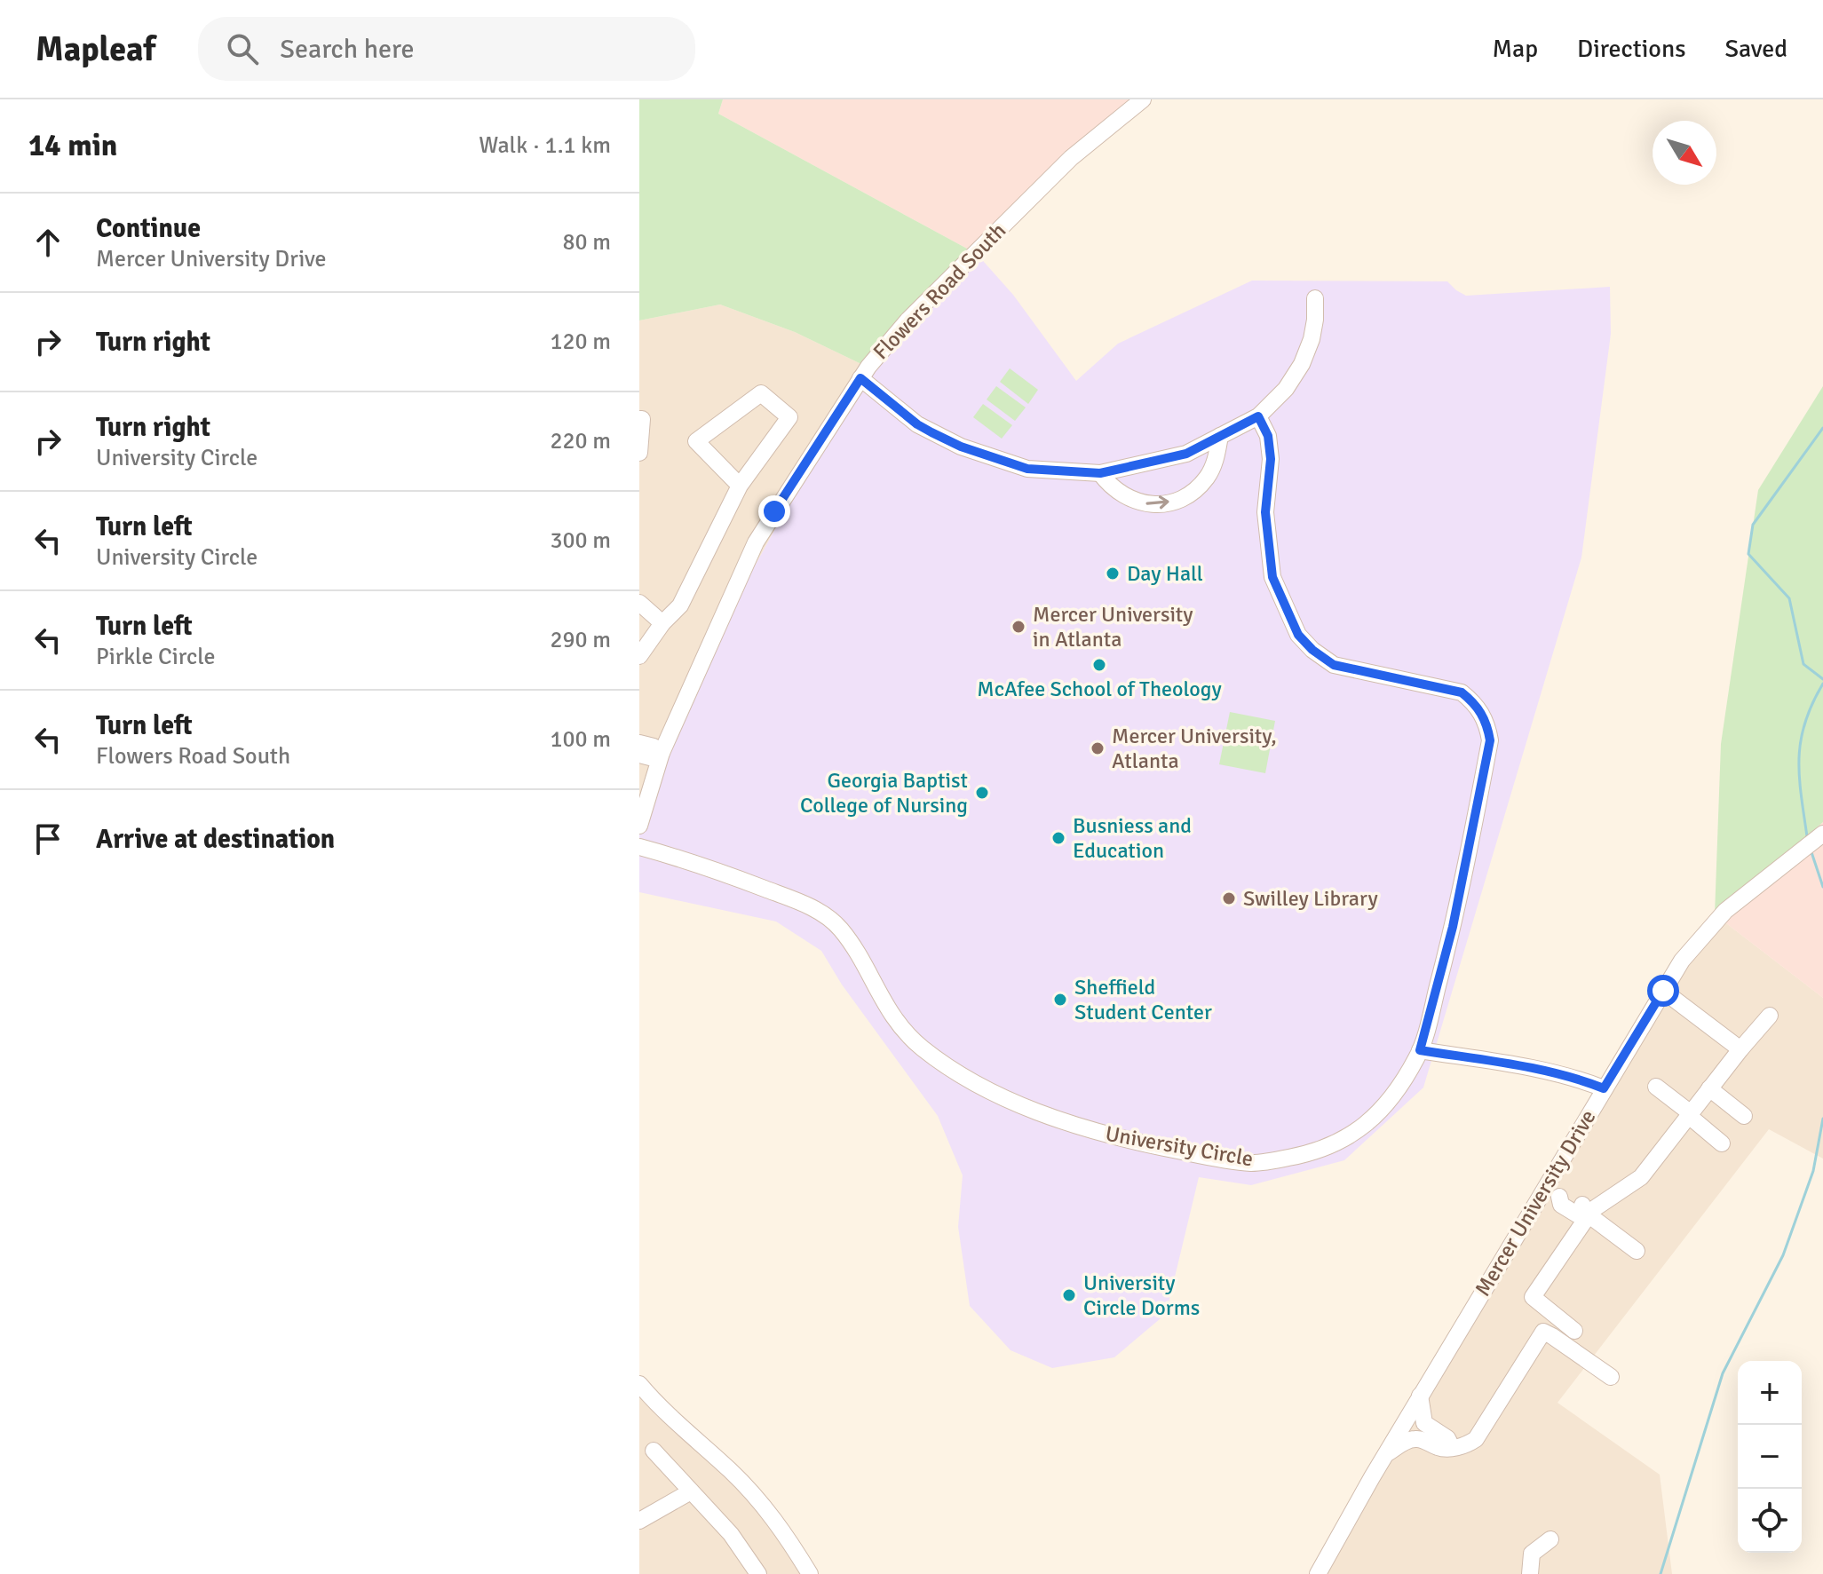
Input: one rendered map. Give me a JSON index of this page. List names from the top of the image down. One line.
{"streets":{"street":["Flowers Road South","University Circle","Mercer University Drive"]},"places":["Day Hall","Mercer University in Atlanta","McAfee School of Theology","Mercer University, Atlanta","Georgia Baptist College of Nursing","Busniess and Education","Swilley Library","Sheffield Student Center","University Circle Dorms"],"north":"bottom right","page":{"header":"Mapleaf","search":"Search here","nav":["Map","Directions","Saved"],"heading":["14 min","Walk · 1.1 km"],"list":[["Continue","Mercer University Drive","80 m"],["Turn right","120 m"],["Turn right","University Circle","220 m"],["Turn left","University Circle","300 m"],["Turn left","Pirkle Circle","290 m"],["Turn left","Flowers Road South","100 m"],"Arrive at destination"],"map_buttons":["+","−"]}}
